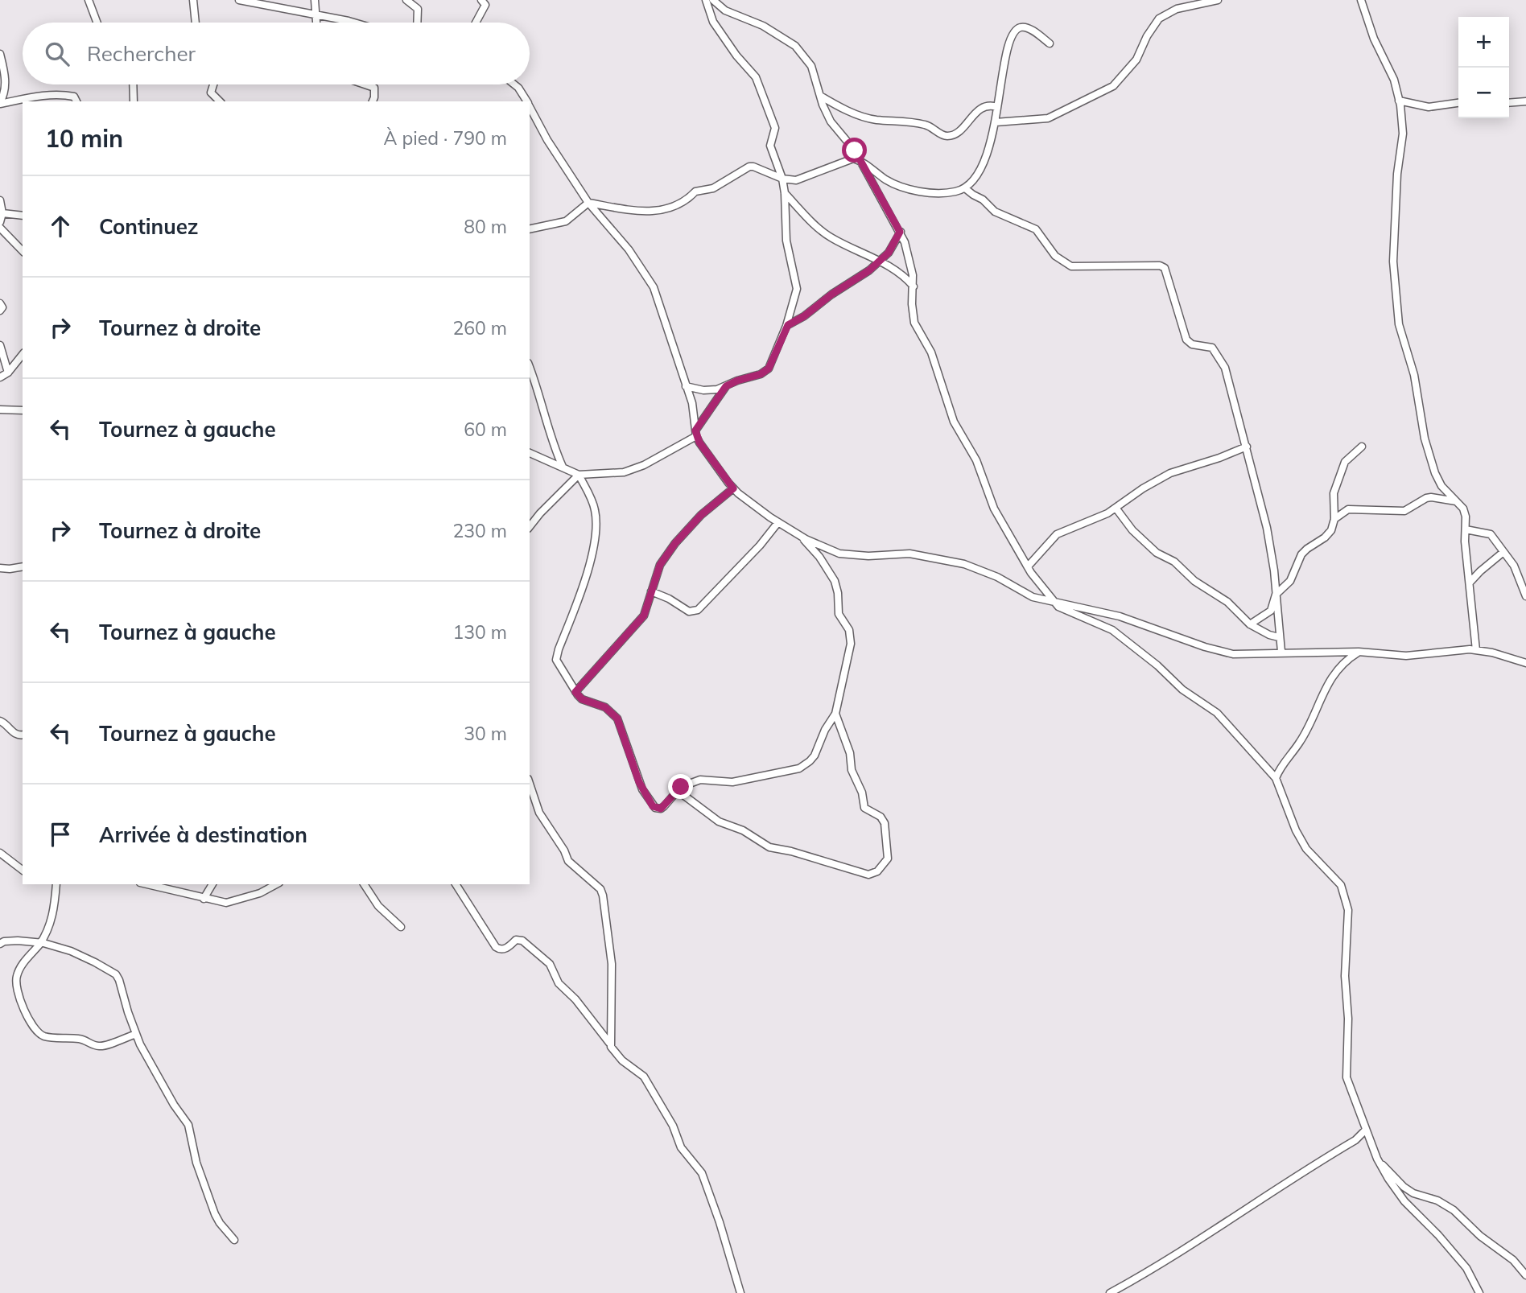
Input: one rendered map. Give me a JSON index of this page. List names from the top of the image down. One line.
{"page":{"map_buttons":["+","−"],"search":"Rechercher","heading":["10 min","À pied · 790 m"],"list":[["Continuez","80 m"],["Tournez à droite","260 m"],["Tournez à gauche","60 m"],["Tournez à droite","230 m"],["Tournez à gauche","130 m"],["Tournez à gauche","30 m"],"Arrivée à destination"]}}
